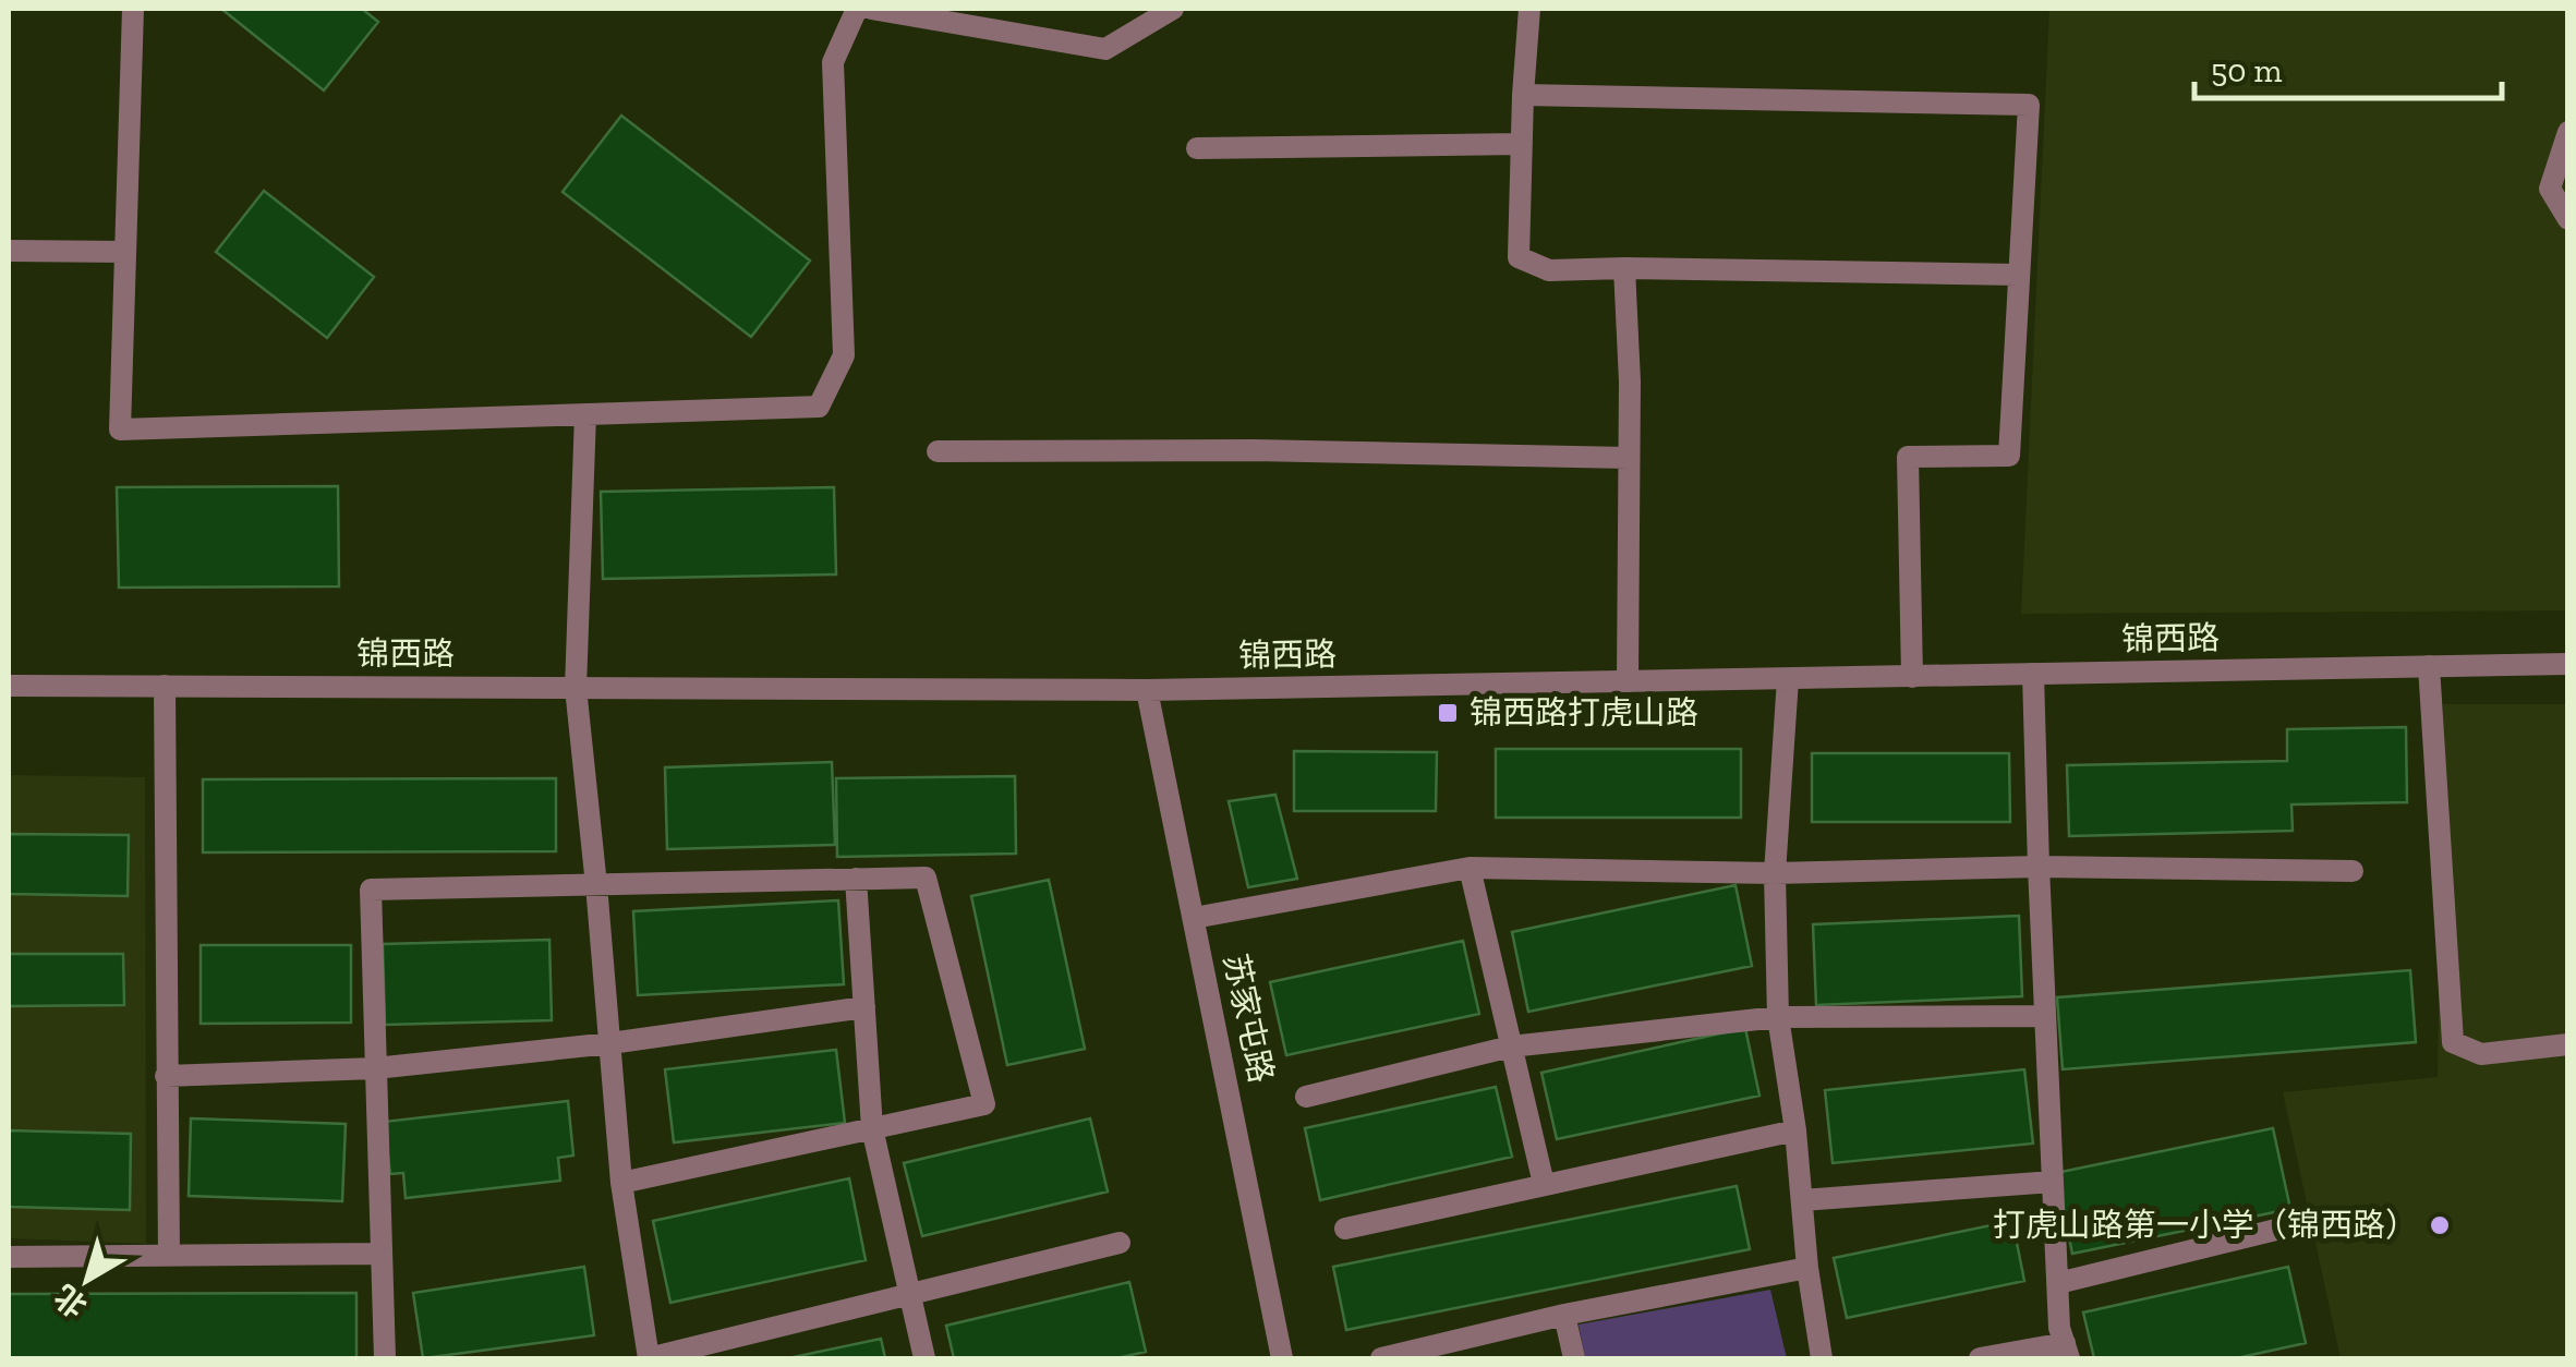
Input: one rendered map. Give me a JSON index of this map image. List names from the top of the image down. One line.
{"streets":{"street":["锦西路","苏家屯路"]},"crossings":[["锦西路","苏家屯路"]],"places":{"transit":["锦西路打虎山路"],"other":["打虎山路第一小学（锦西路）"]},"scale_bar":"50 m","north":"bottom left"}
